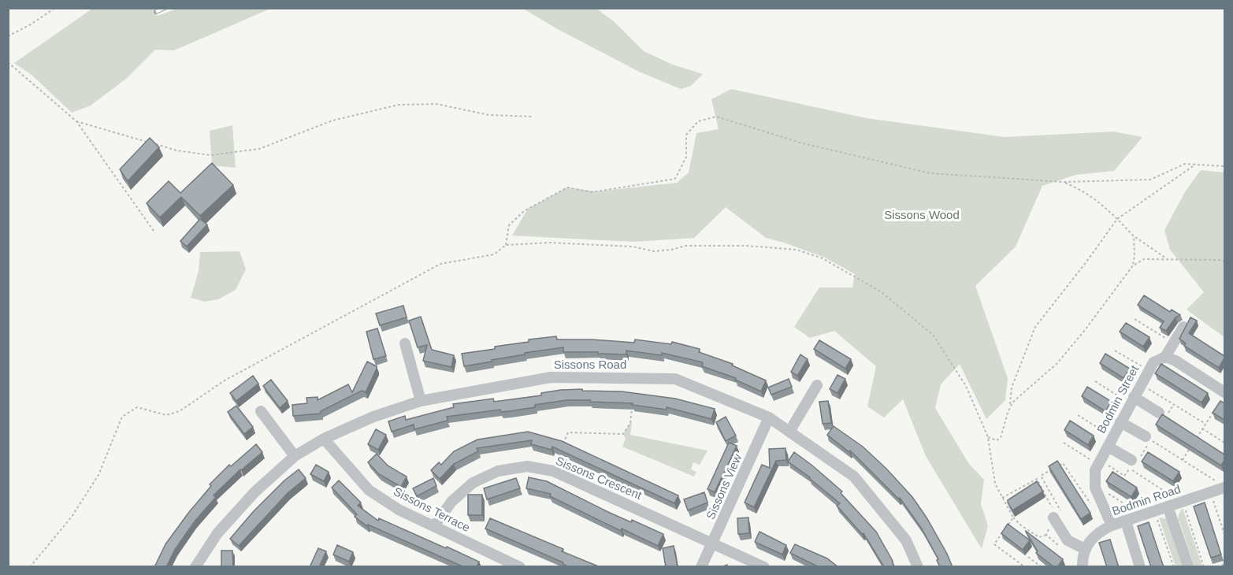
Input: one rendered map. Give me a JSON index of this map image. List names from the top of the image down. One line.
{"streets":{"street":["Sissons Road","Bodmin Street","Sissons Crescent","Sissons View","Bodmin Road","Sissons Terrace"]},"crossings":[["Sissons Road","Sissons View"],["Sissons Road","Sissons Terrace"],["Sissons Crescent","Sissons View"],["Sissons Crescent","Sissons Terrace"]],"parks":["Sissons Wood"]}
